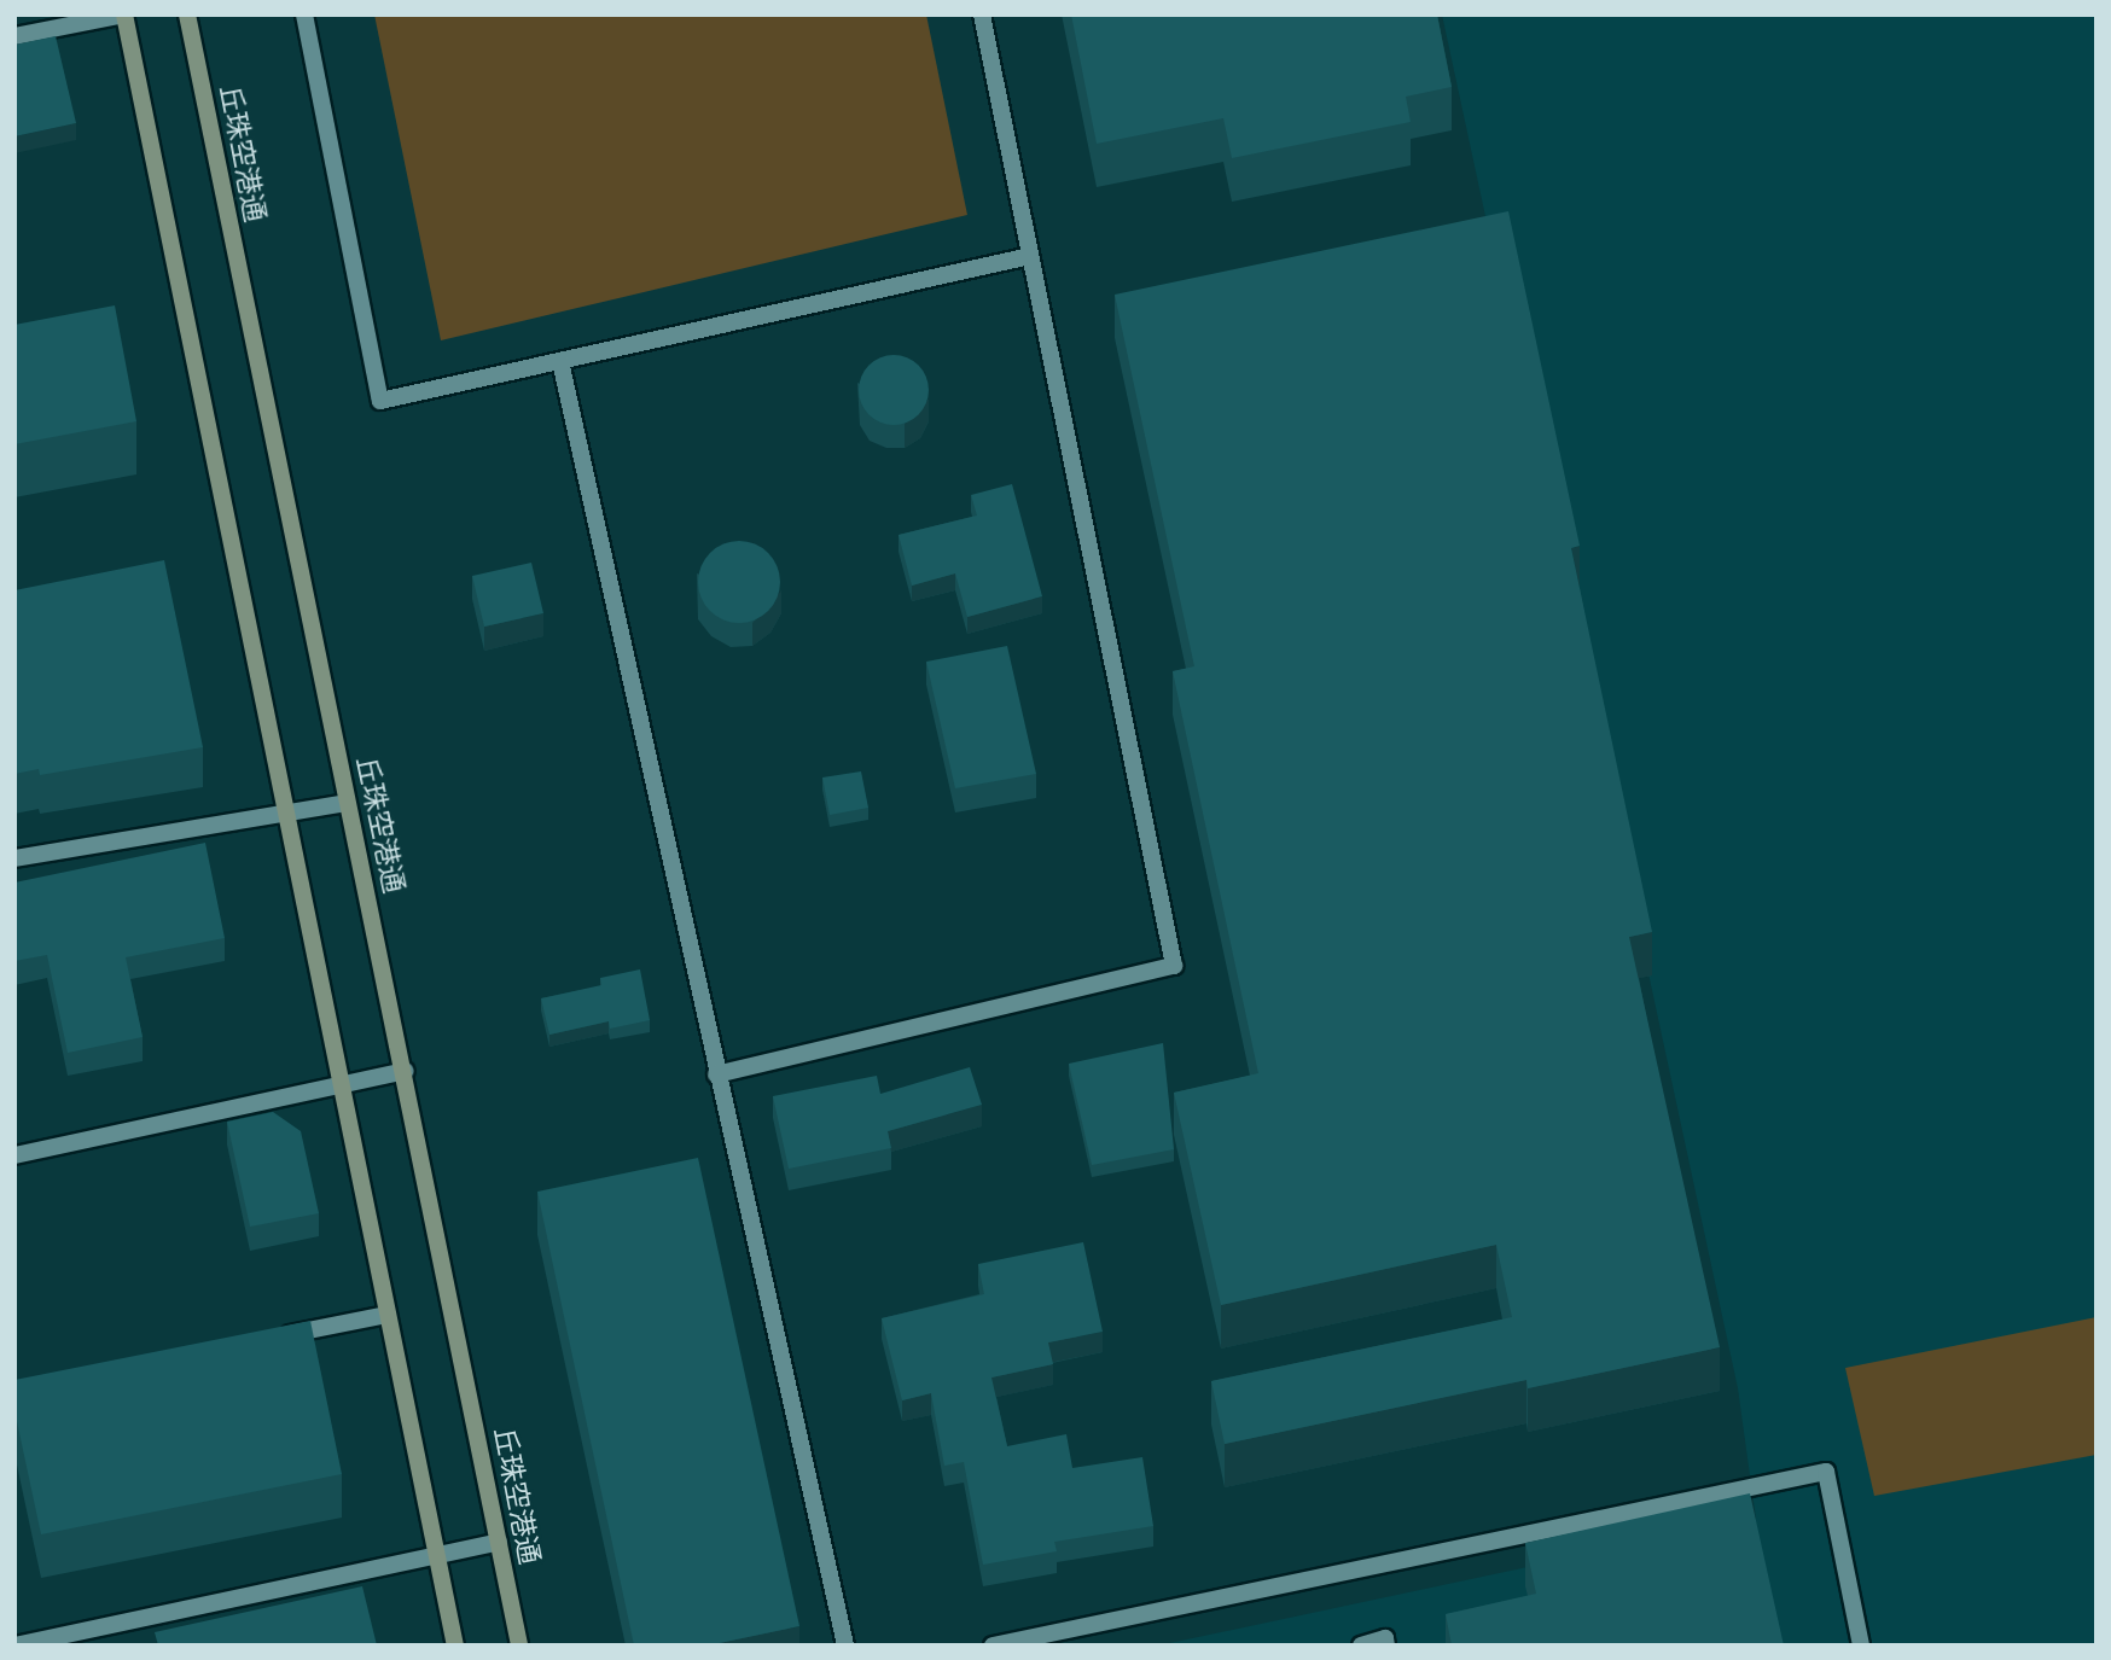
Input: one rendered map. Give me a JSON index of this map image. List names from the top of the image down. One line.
{"streets":{"main road":["丘珠空港通"]}}
